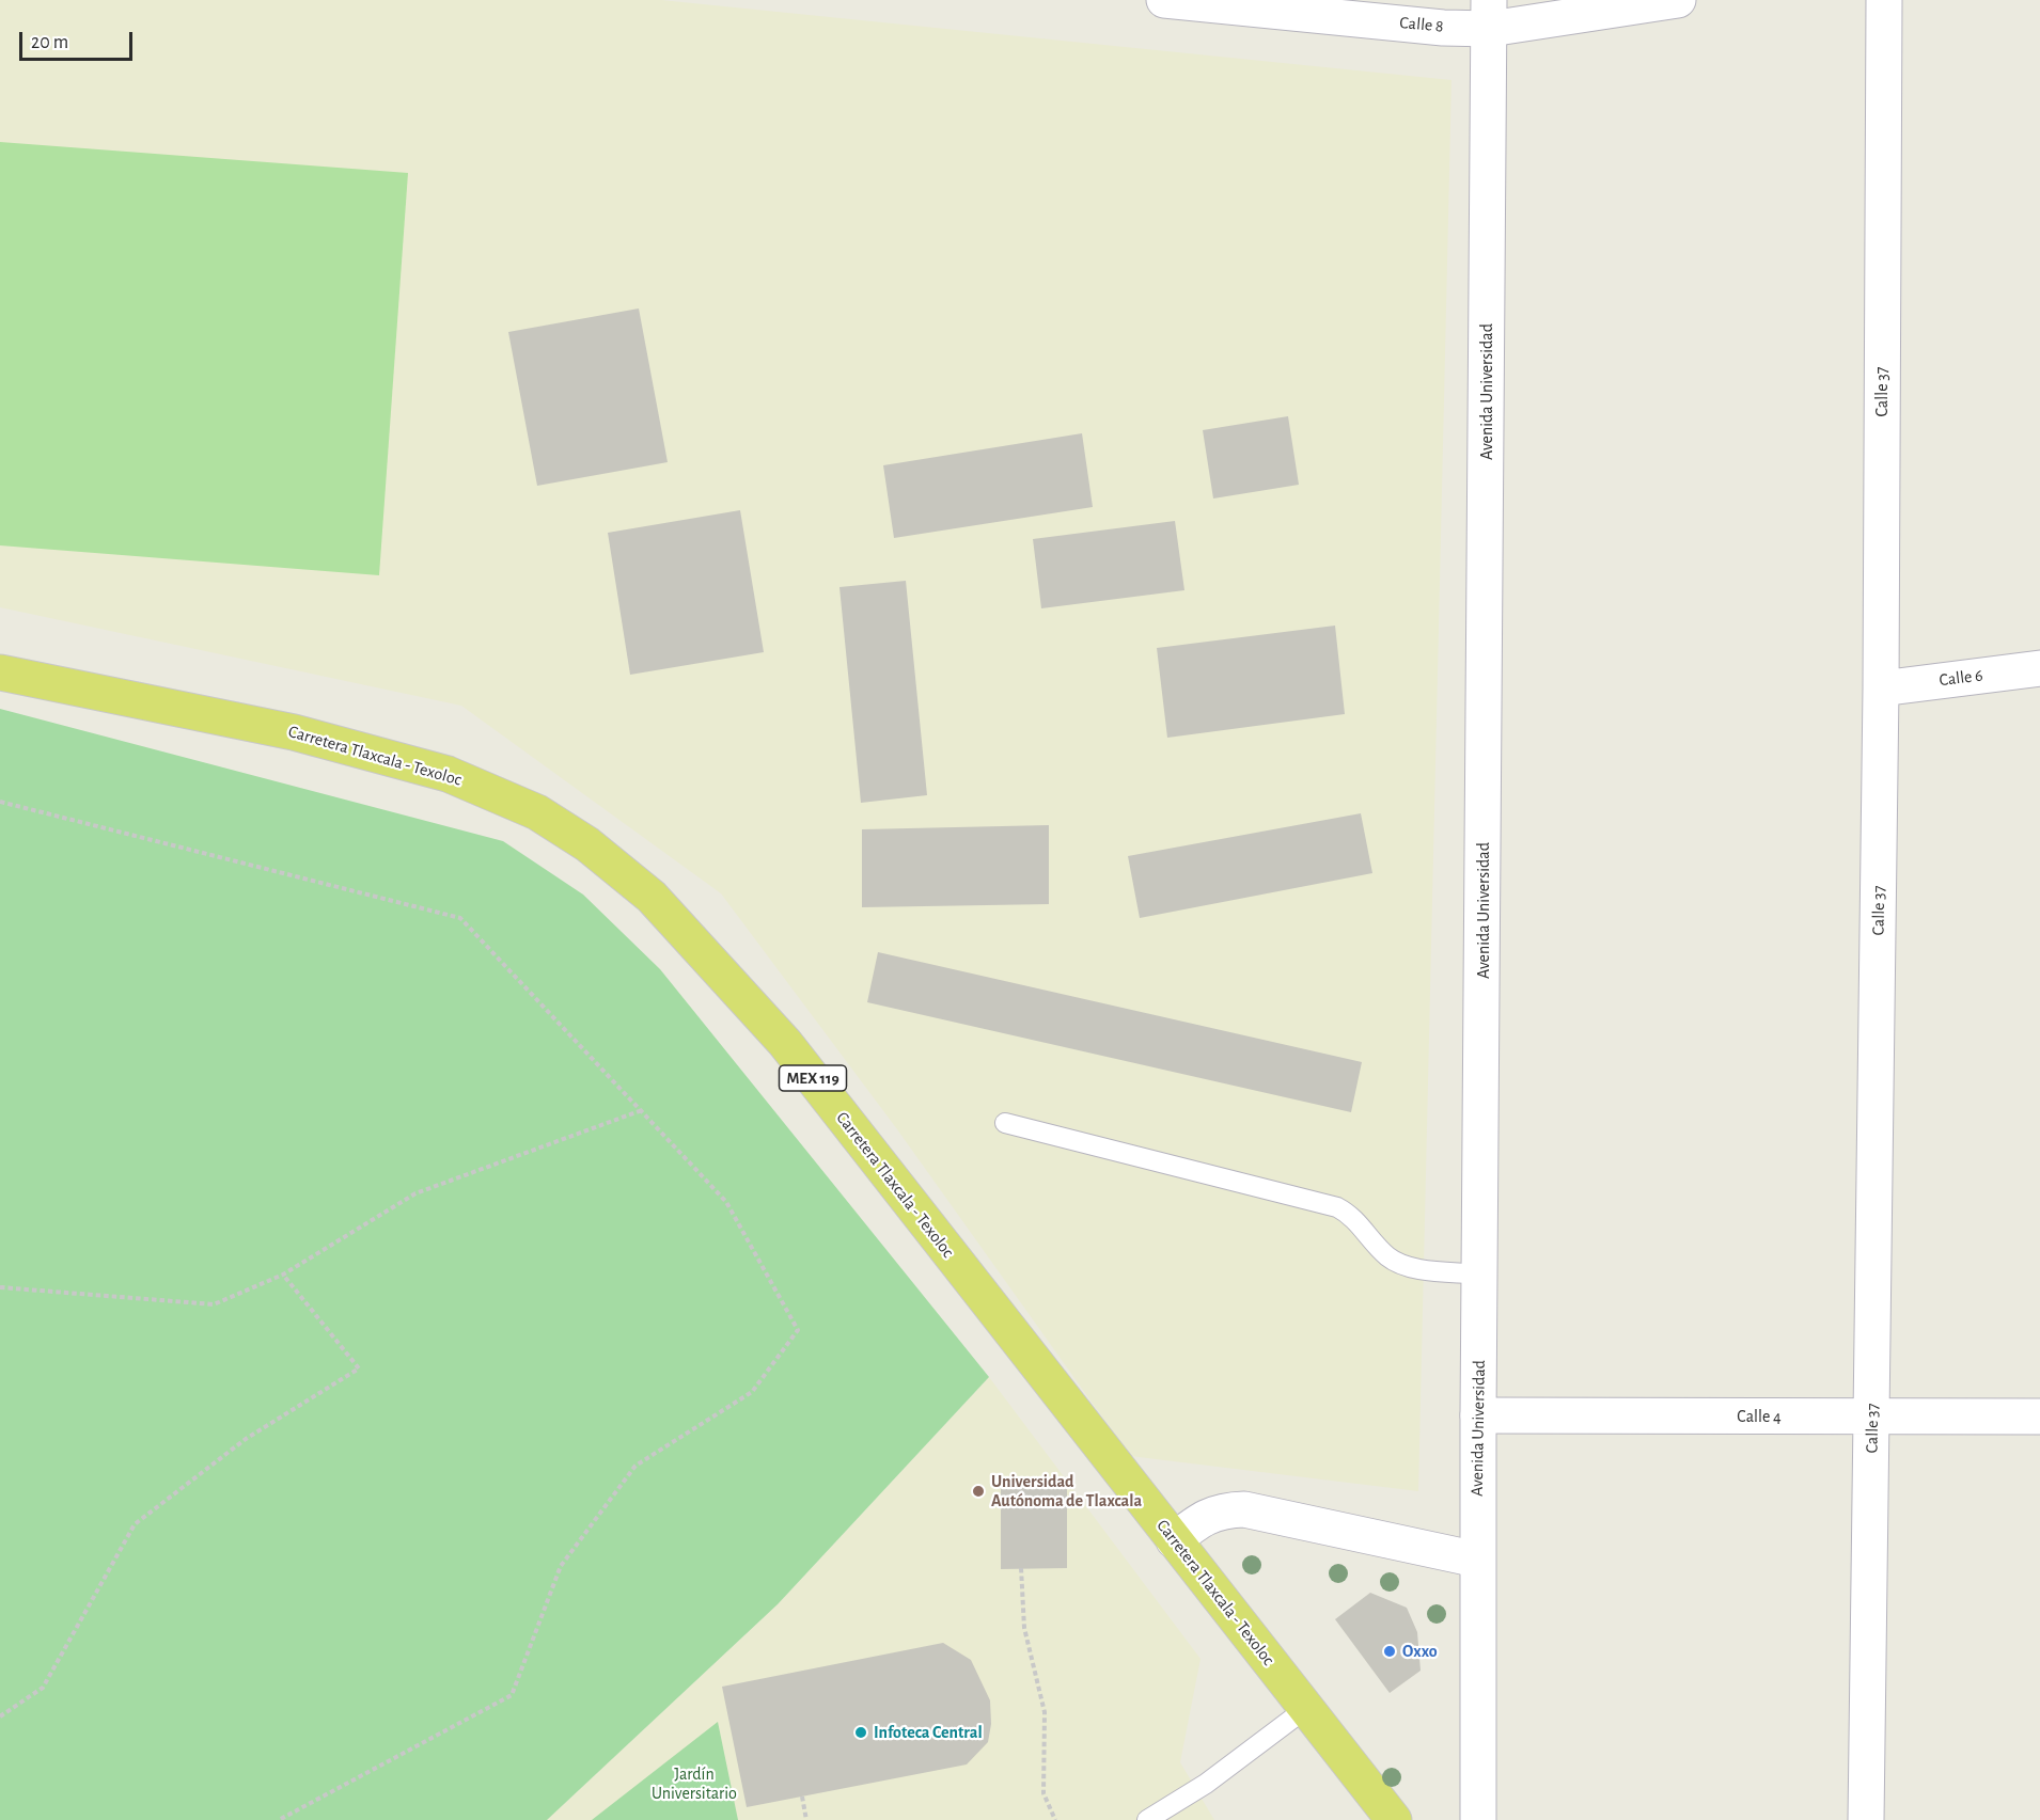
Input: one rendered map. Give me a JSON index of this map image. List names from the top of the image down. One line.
{"streets":{"main road":["Carretera Tlaxcala - Texoloc","MEX 119"],"street":["Calle 8","Avenida Universidad","Calle 37","Calle 6","Calle 4"]},"crossings":[["Calle 8","Avenida Universidad"],["Avenida Universidad","Calle 4"],["Calle 37","Calle 6"],["Calle 37","Calle 4"]],"parks":["Jardín Universitario"],"places":["Universidad Autónoma de Tlaxcala","Oxxo","Infoteca Central"],"scale_bar":"20 m"}
